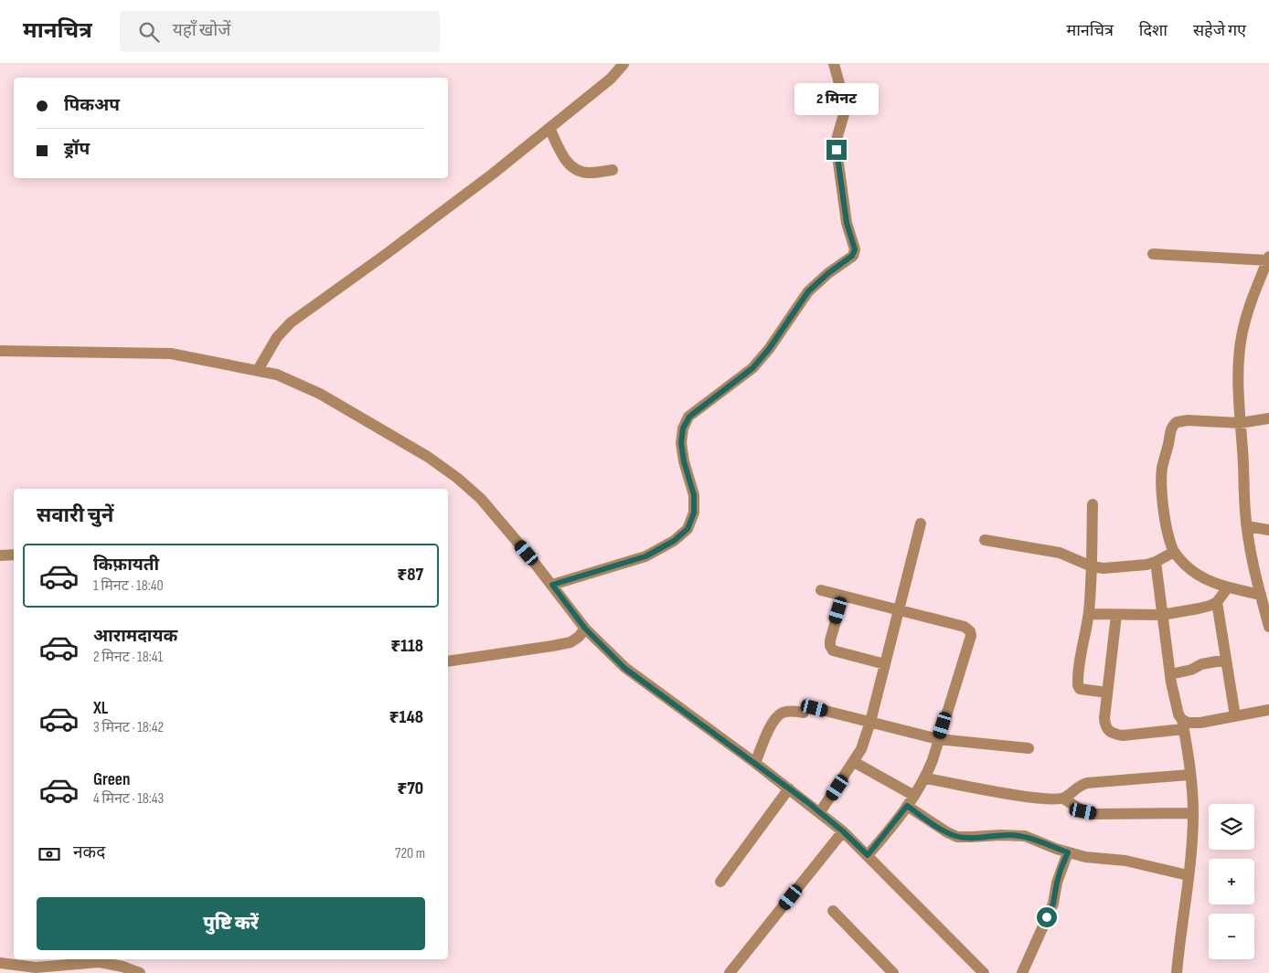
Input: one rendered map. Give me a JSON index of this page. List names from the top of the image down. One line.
{"page":{"header":"मानचित्र","search":"यहाँ खोजें","nav":["मानचित्र","दिशा","सहेजे गए"],"banner":["पिकअप","ड्रॉप"],"bubble":"2 मिनट","heading":"सवारी चुनें","list":[{"name":"किफ़ायती","note":"1 मिनट · 18:40","value":"₹87"},{"name":"आरामदायक","note":"2 मिनट · 18:41","value":"₹118"},{"name":"XL","note":"3 मिनट · 18:42","value":"₹148"},{"name":"Green","note":"4 मिनट · 18:43","value":"₹70"}],"map_buttons":["+","−"],"pay":["नकद","720 m"],"buttons":"पुष्टि करें"}}
